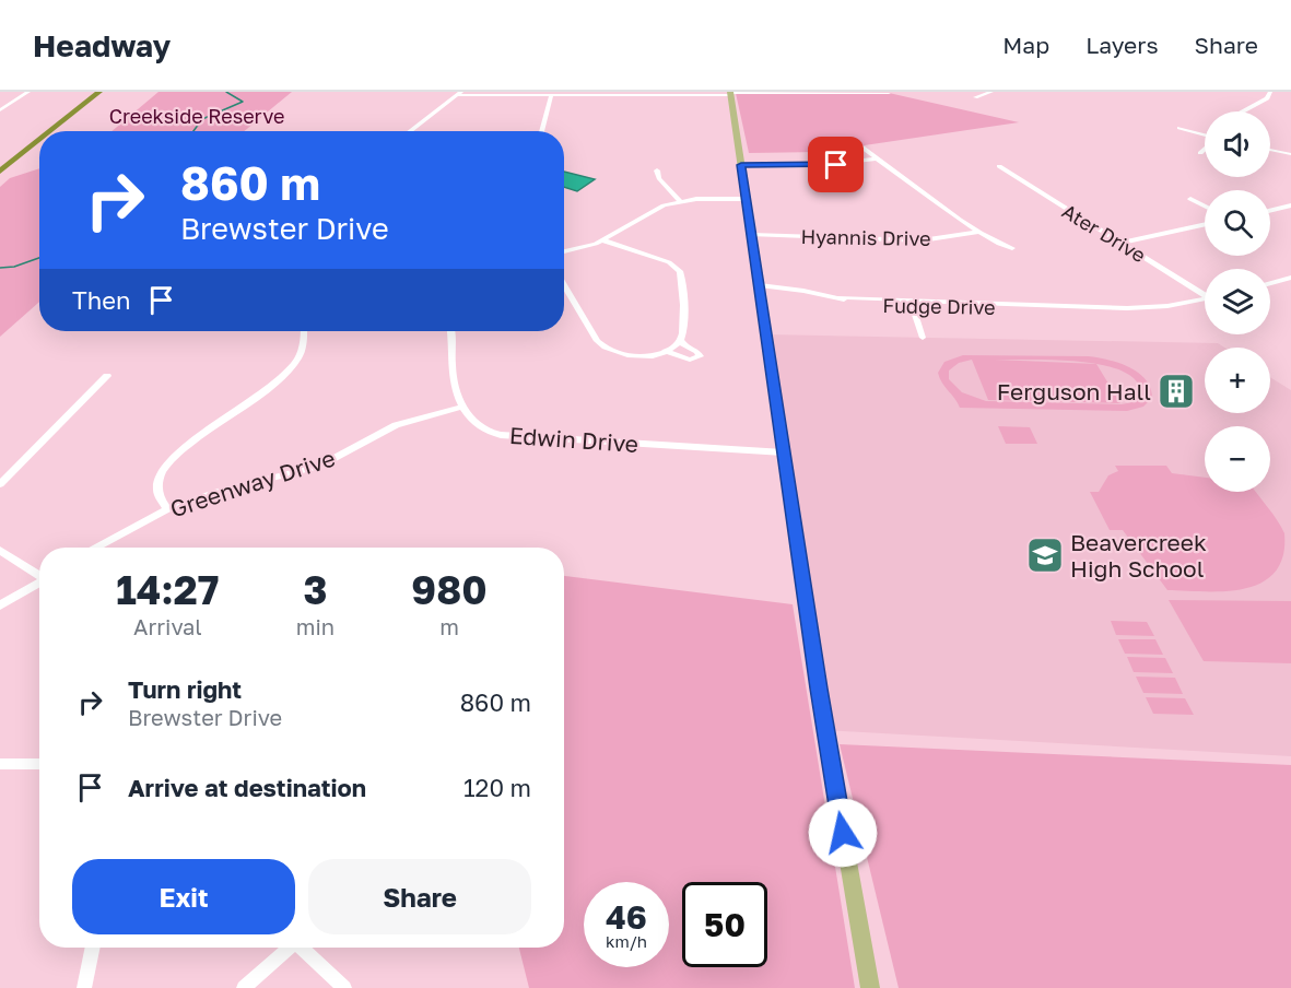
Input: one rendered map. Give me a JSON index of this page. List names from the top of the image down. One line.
{"streets":{"street":["Ater Drive","Hyannis Drive","Fudge Drive","Edwin Drive","Greenway Drive"]},"crossings":[["Edwin Drive","Greenway Drive"]],"parks":["Creekside Reserve"],"places":{"building":["Ferguson Hall"],"school or university":["Beavercreek High School"]},"page":{"header":"Headway","nav":["Map","Layers","Share"],"map_buttons":["+","−"],"turn":["860 m","Brewster Drive"],"then":"Then","eta":["14:27","Arrival","3","min","980","m"],"list":[{"name":"Turn right","note":"Brewster Drive","value":"860 m"},{"name":"Arrive at destination","value":"120 m"}],"buttons":["Exit","Share"],"speed":"46 km/h","limit":"50"}}
